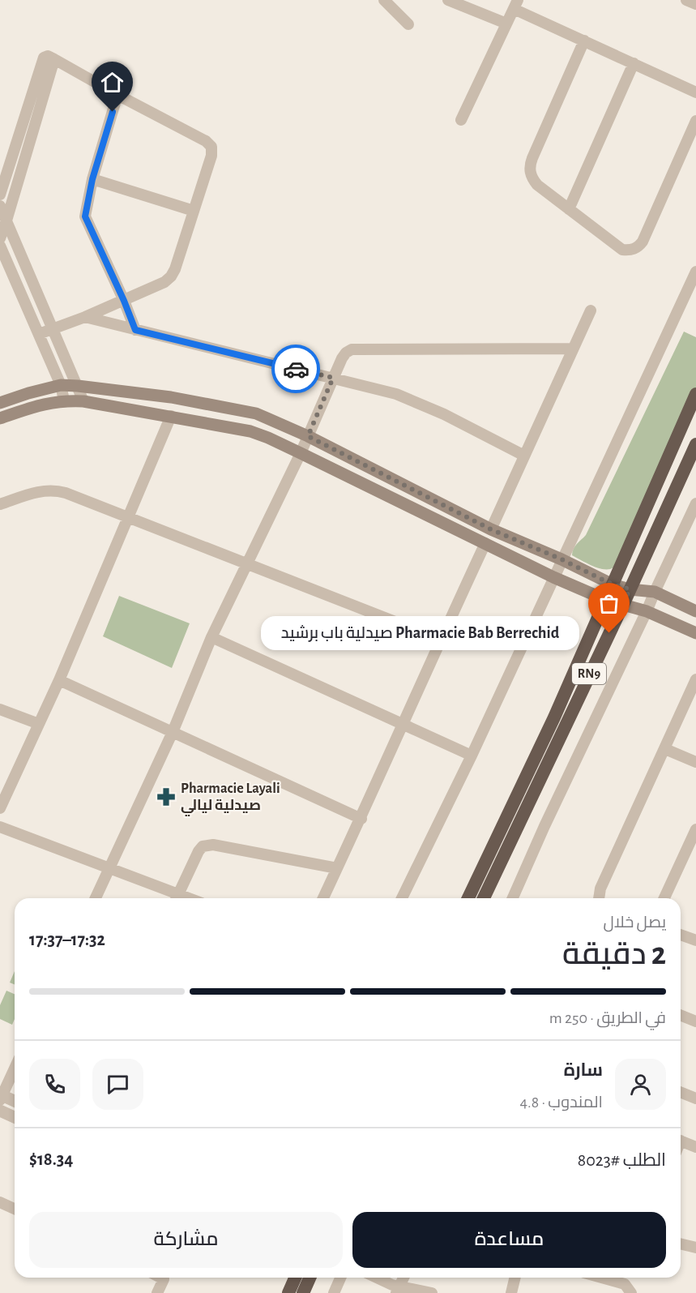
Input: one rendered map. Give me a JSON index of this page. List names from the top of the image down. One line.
{"streets":{"highway":["RN9"]},"places":{"other":["Pharmacie Bab Berrechid صيدلية باب برشيد"],"pharmacy":["Pharmacie Layali صيدلية ليالي"]},"page":{"bubble":"Pharmacie Bab Berrechid صيدلية باب برشيد","heading":["2 دقيقة","يصل خلال","17:32–17:37"],"panel":["سارة","المندوب · 4.8","الطلب #8023","$18.34"],"bar":"في الطريق · 250 m","buttons":["مساعدة","مشاركة"]}}
